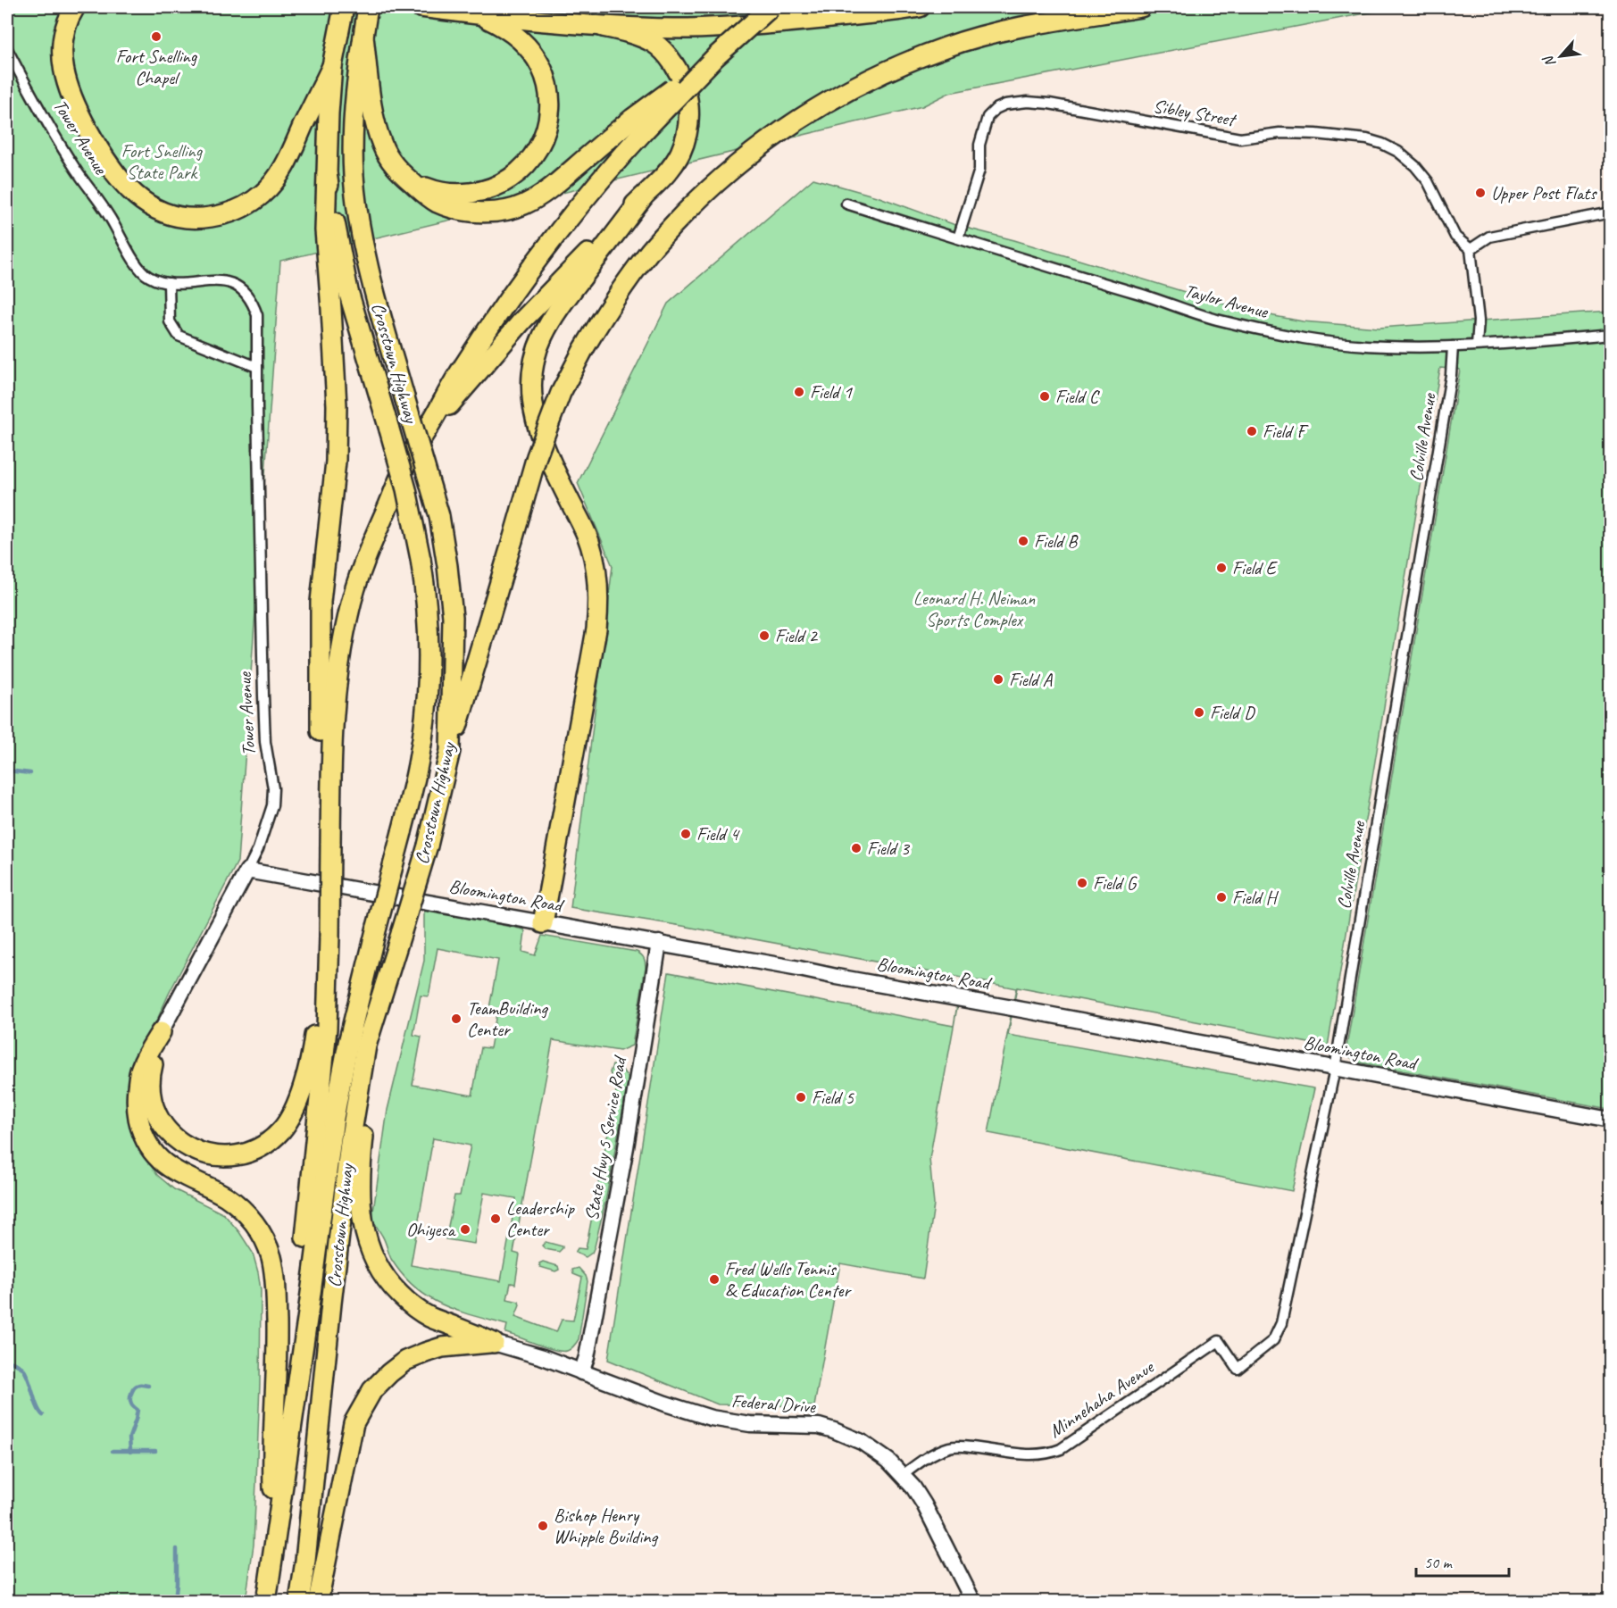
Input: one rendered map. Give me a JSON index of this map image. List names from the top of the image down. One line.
{"streets":{"highway":["Crosstown Highway"],"street":["Sibley Street","Tower Avenue","Taylor Avenue","Colville Avenue","Bloomington Road","State Hwy 5 Service Road","Minnehaha Avenue","Federal Drive"]},"crossings":[["Sibley Street","Taylor Avenue"],["Tower Avenue","Bloomington Road"],["Taylor Avenue","Colville Avenue"],["Colville Avenue","Bloomington Road"],["Colville Avenue","Minnehaha Avenue"],["Bloomington Road","State Hwy 5 Service Road"],["State Hwy 5 Service Road","Federal Drive"],["Minnehaha Avenue","Federal Drive"]],"parks":["Fort Snelling State Park","Leonard H. Neiman Sports Complex"],"places":["Fort Snelling Chapel","Upper Post Flats","Field 1","Field C","Field F","Field B","Field E","Field 2","Field A","Field D","Field 4","Field 3","Field G","Field H","TeamBuilding Center","Field 5","Leadership Center","Ohiyesa","Fred Wells Tennis & Education Center","Bishop Henry Whipple Building"],"scale_bar":"50 m","north":"bottom left"}
